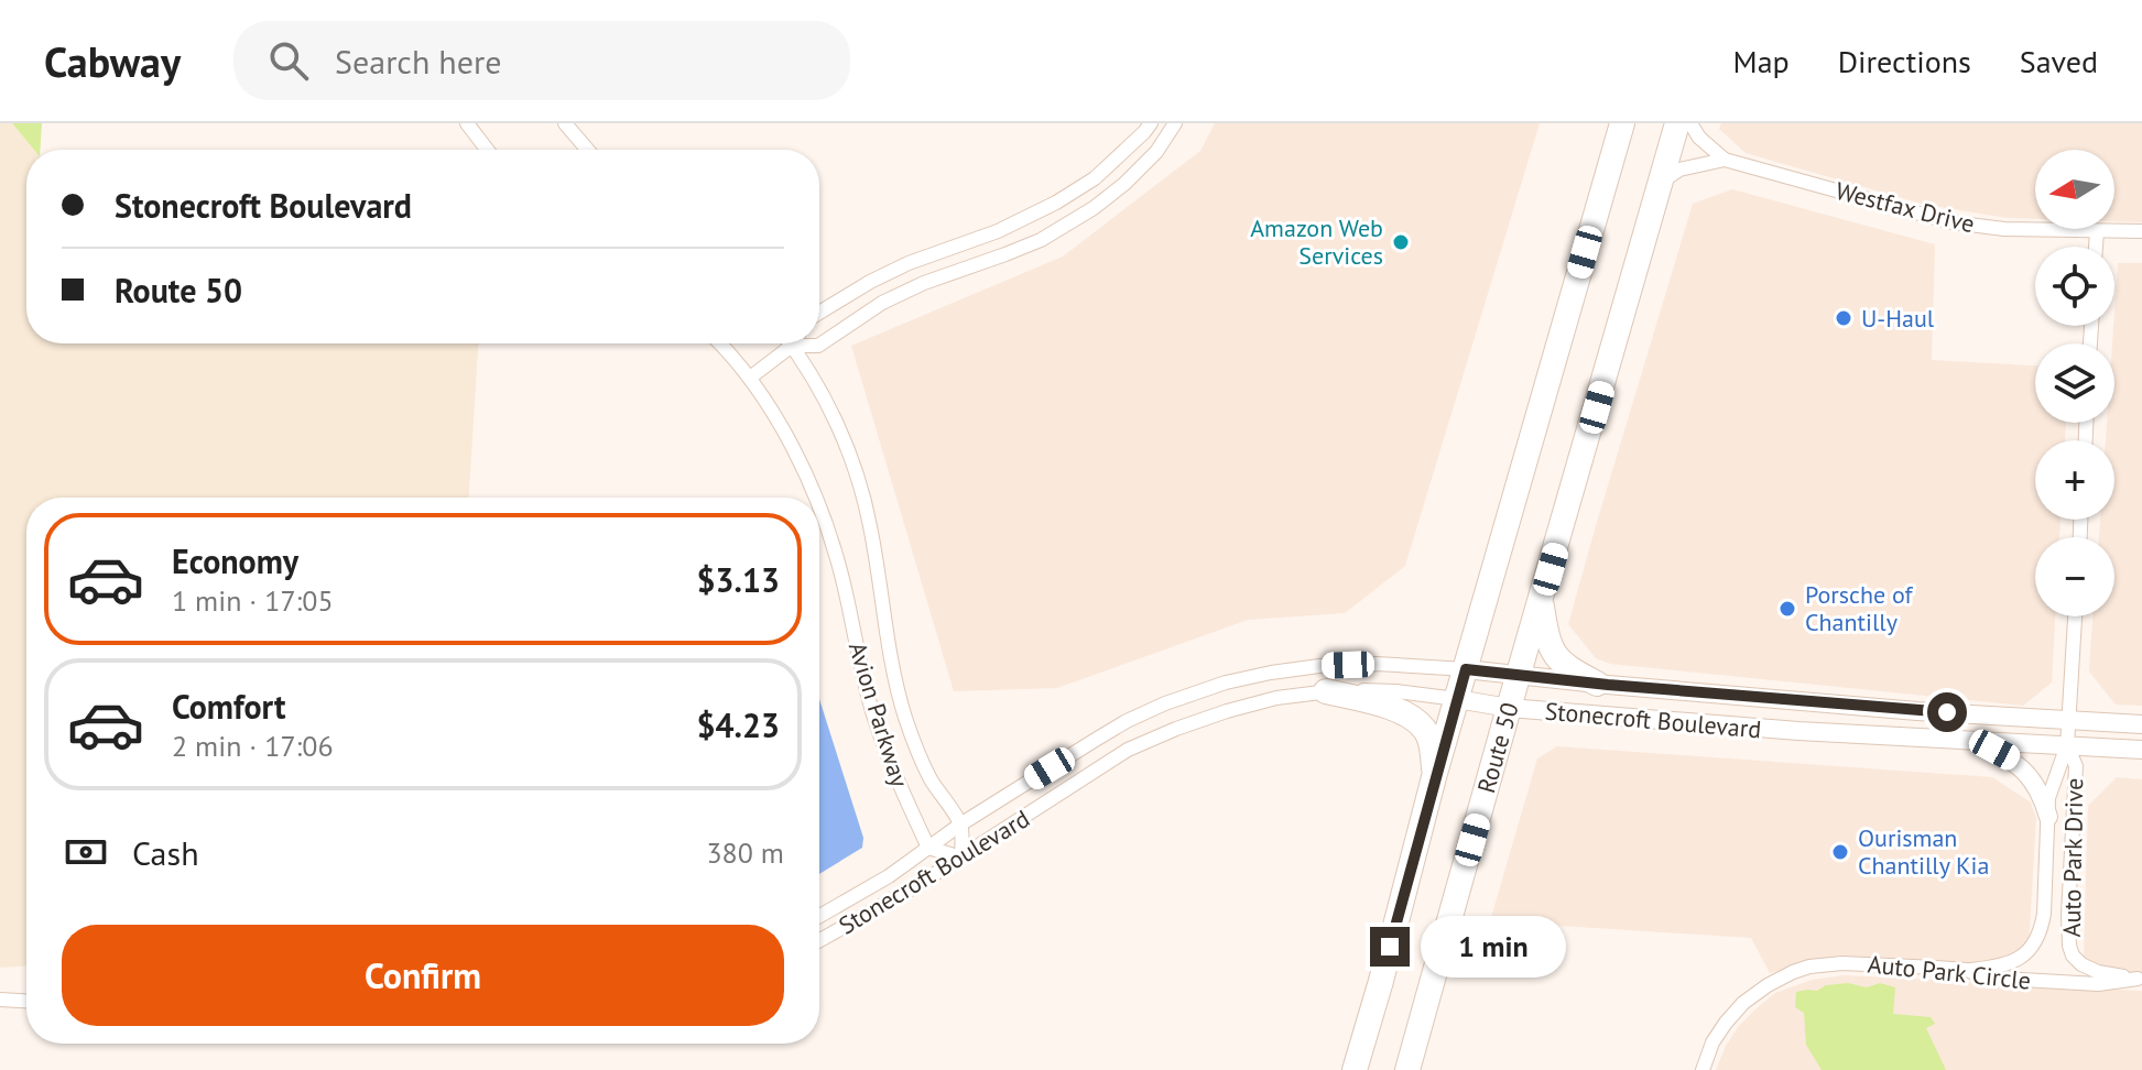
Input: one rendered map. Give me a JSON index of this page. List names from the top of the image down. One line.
{"streets":{"highway":["Route 50"],"main road":["Stonecroft Boulevard"],"street":["Westfax Drive","Avion Parkway","Auto Park Drive","Auto Park Circle"]},"crossings":[["Westfax Drive","Route 50"],["Avion Parkway","Stonecroft Boulevard"],["Stonecroft Boulevard","Route 50"],["Stonecroft Boulevard","Auto Park Drive"],["Auto Park Drive","Auto Park Circle"]],"places":["Amazon Web Services","U-Haul","Porsche of Chantilly","Ourisman Chantilly Kia"],"north":"left","page":{"header":"Cabway","search":"Search here","nav":["Map","Directions","Saved"],"map_buttons":["+","−"],"banner":["Stonecroft Boulevard","Route 50"],"list":[{"name":"Economy","note":"1 min · 17:05","value":"$3.13"},{"name":"Comfort","note":"2 min · 17:06","value":"$4.23"}],"pay":["Cash","380 m"],"buttons":"Confirm","bubble":"1 min"}}
